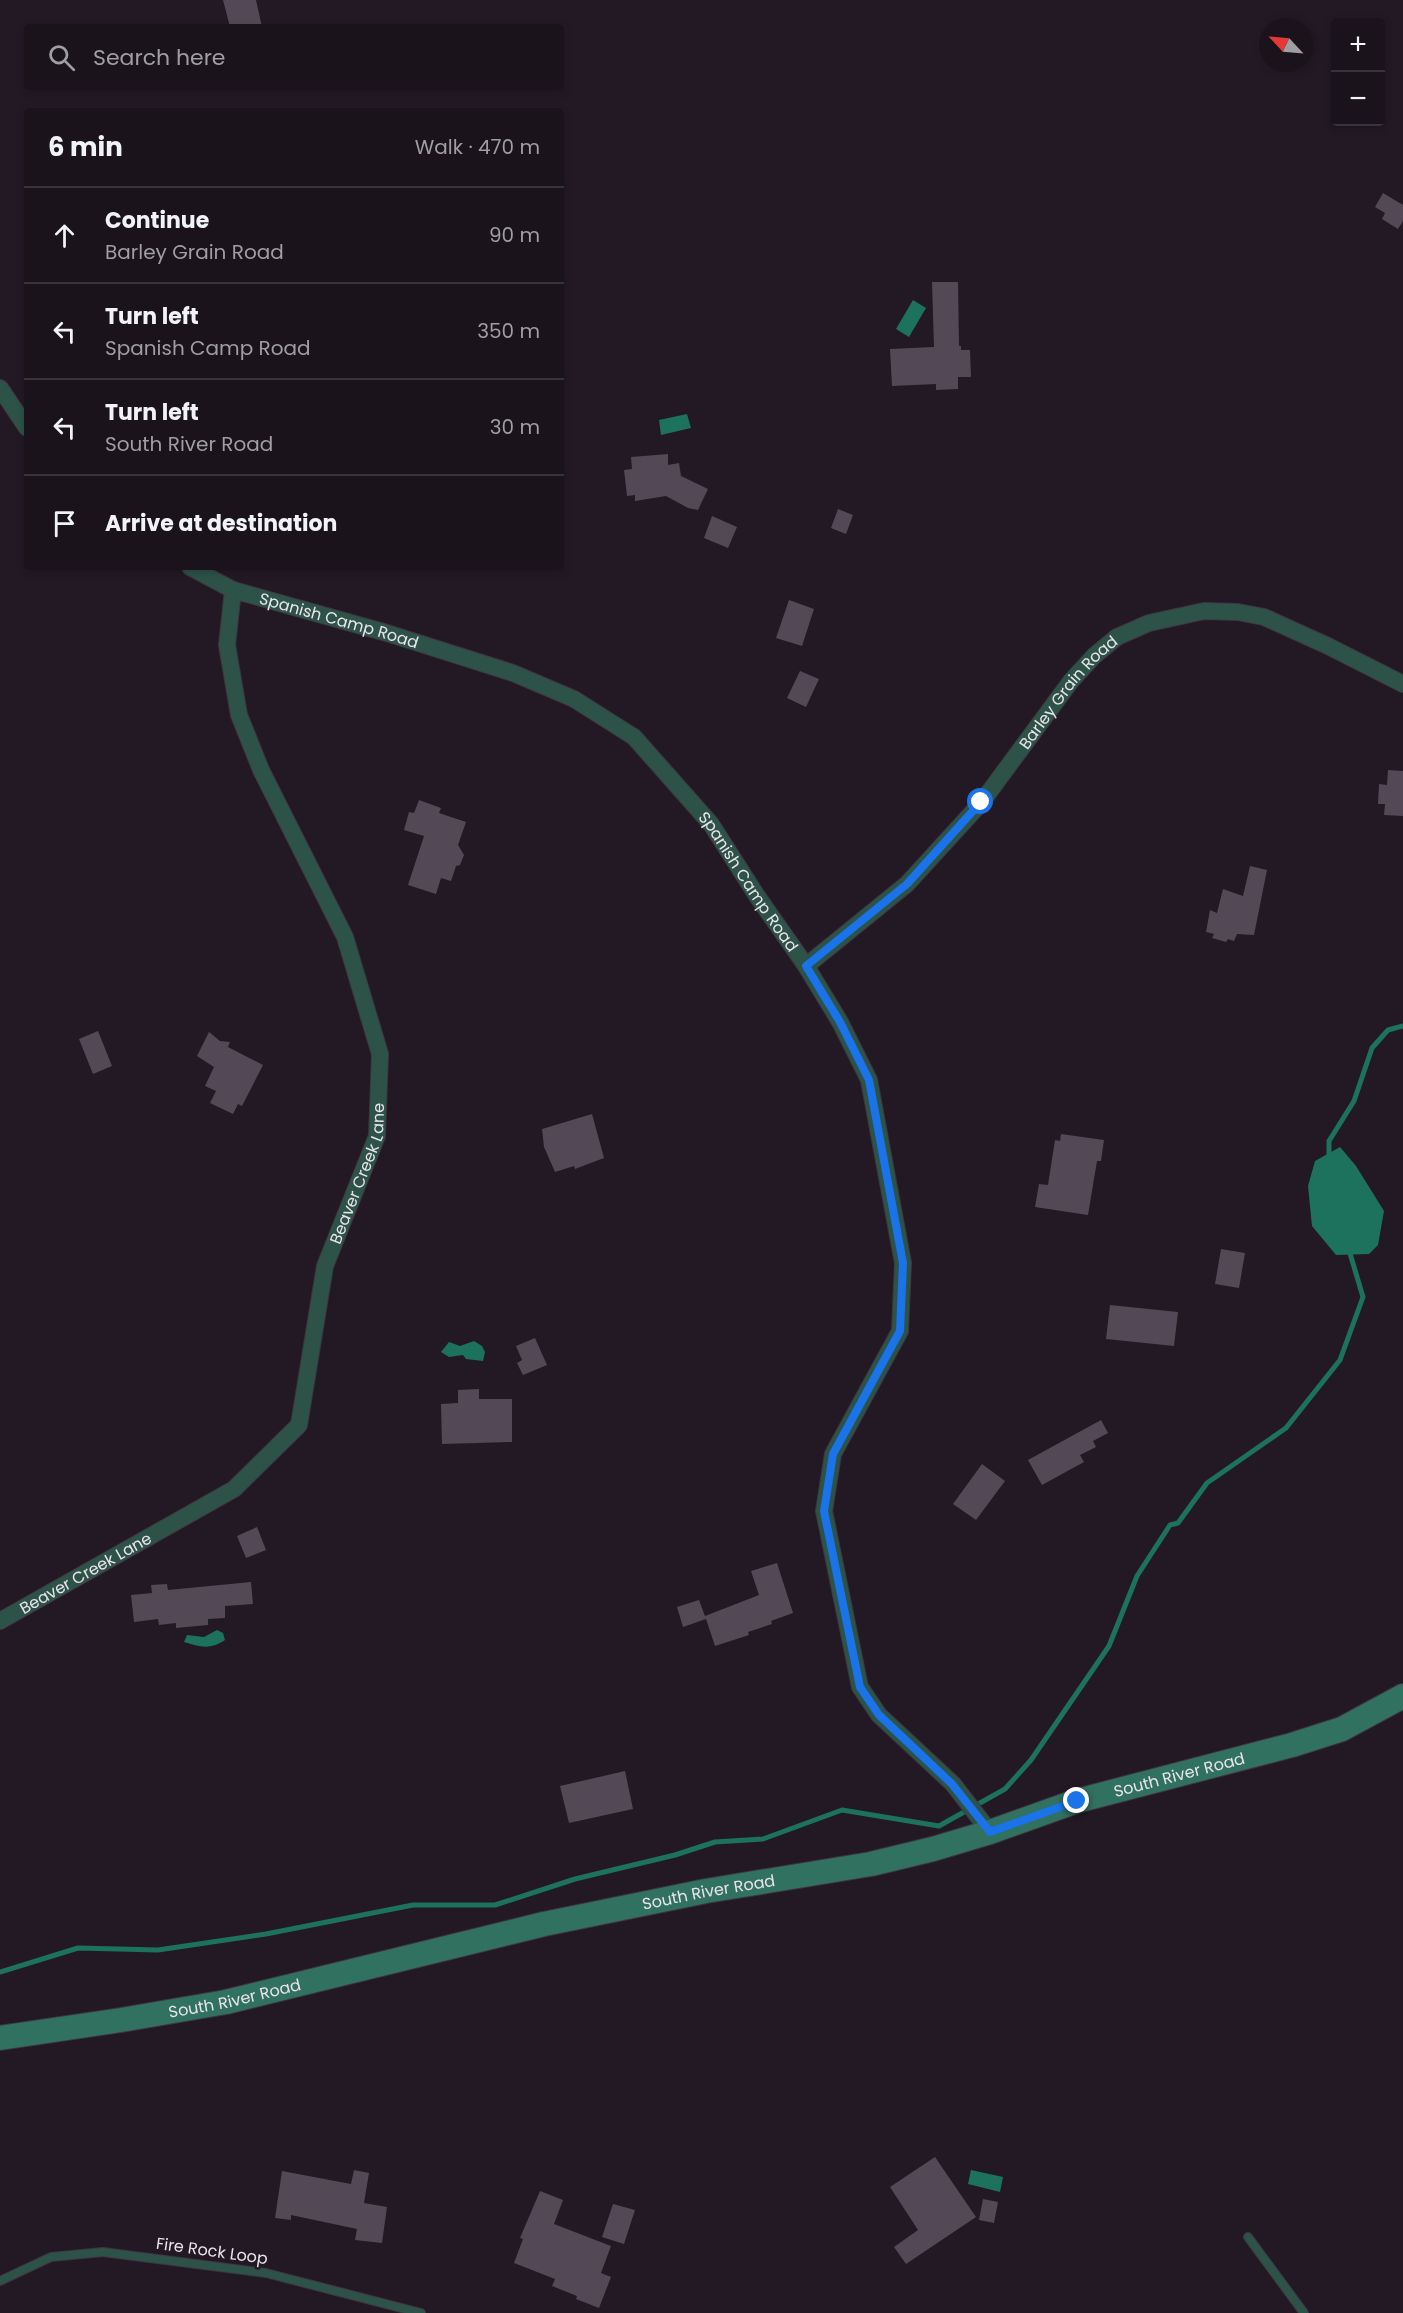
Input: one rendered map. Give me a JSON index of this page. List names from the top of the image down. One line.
{"streets":{"main road":["South River Road"],"street":["Spanish Camp Road","Barley Grain Road","Beaver Creek Lane"],"lane":["Fire Rock Loop"]},"crossings":[["Spanish Camp Road","Barley Grain Road"],["Spanish Camp Road","Beaver Creek Lane"],["Spanish Camp Road","South River Road"]],"north":"top left","page":{"map_buttons":["+","−"],"search":"Search here","heading":["6 min","Walk · 470 m"],"list":[["Continue","Barley Grain Road","90 m"],["Turn left","Spanish Camp Road","350 m"],["Turn left","South River Road","30 m"],"Arrive at destination"]}}
